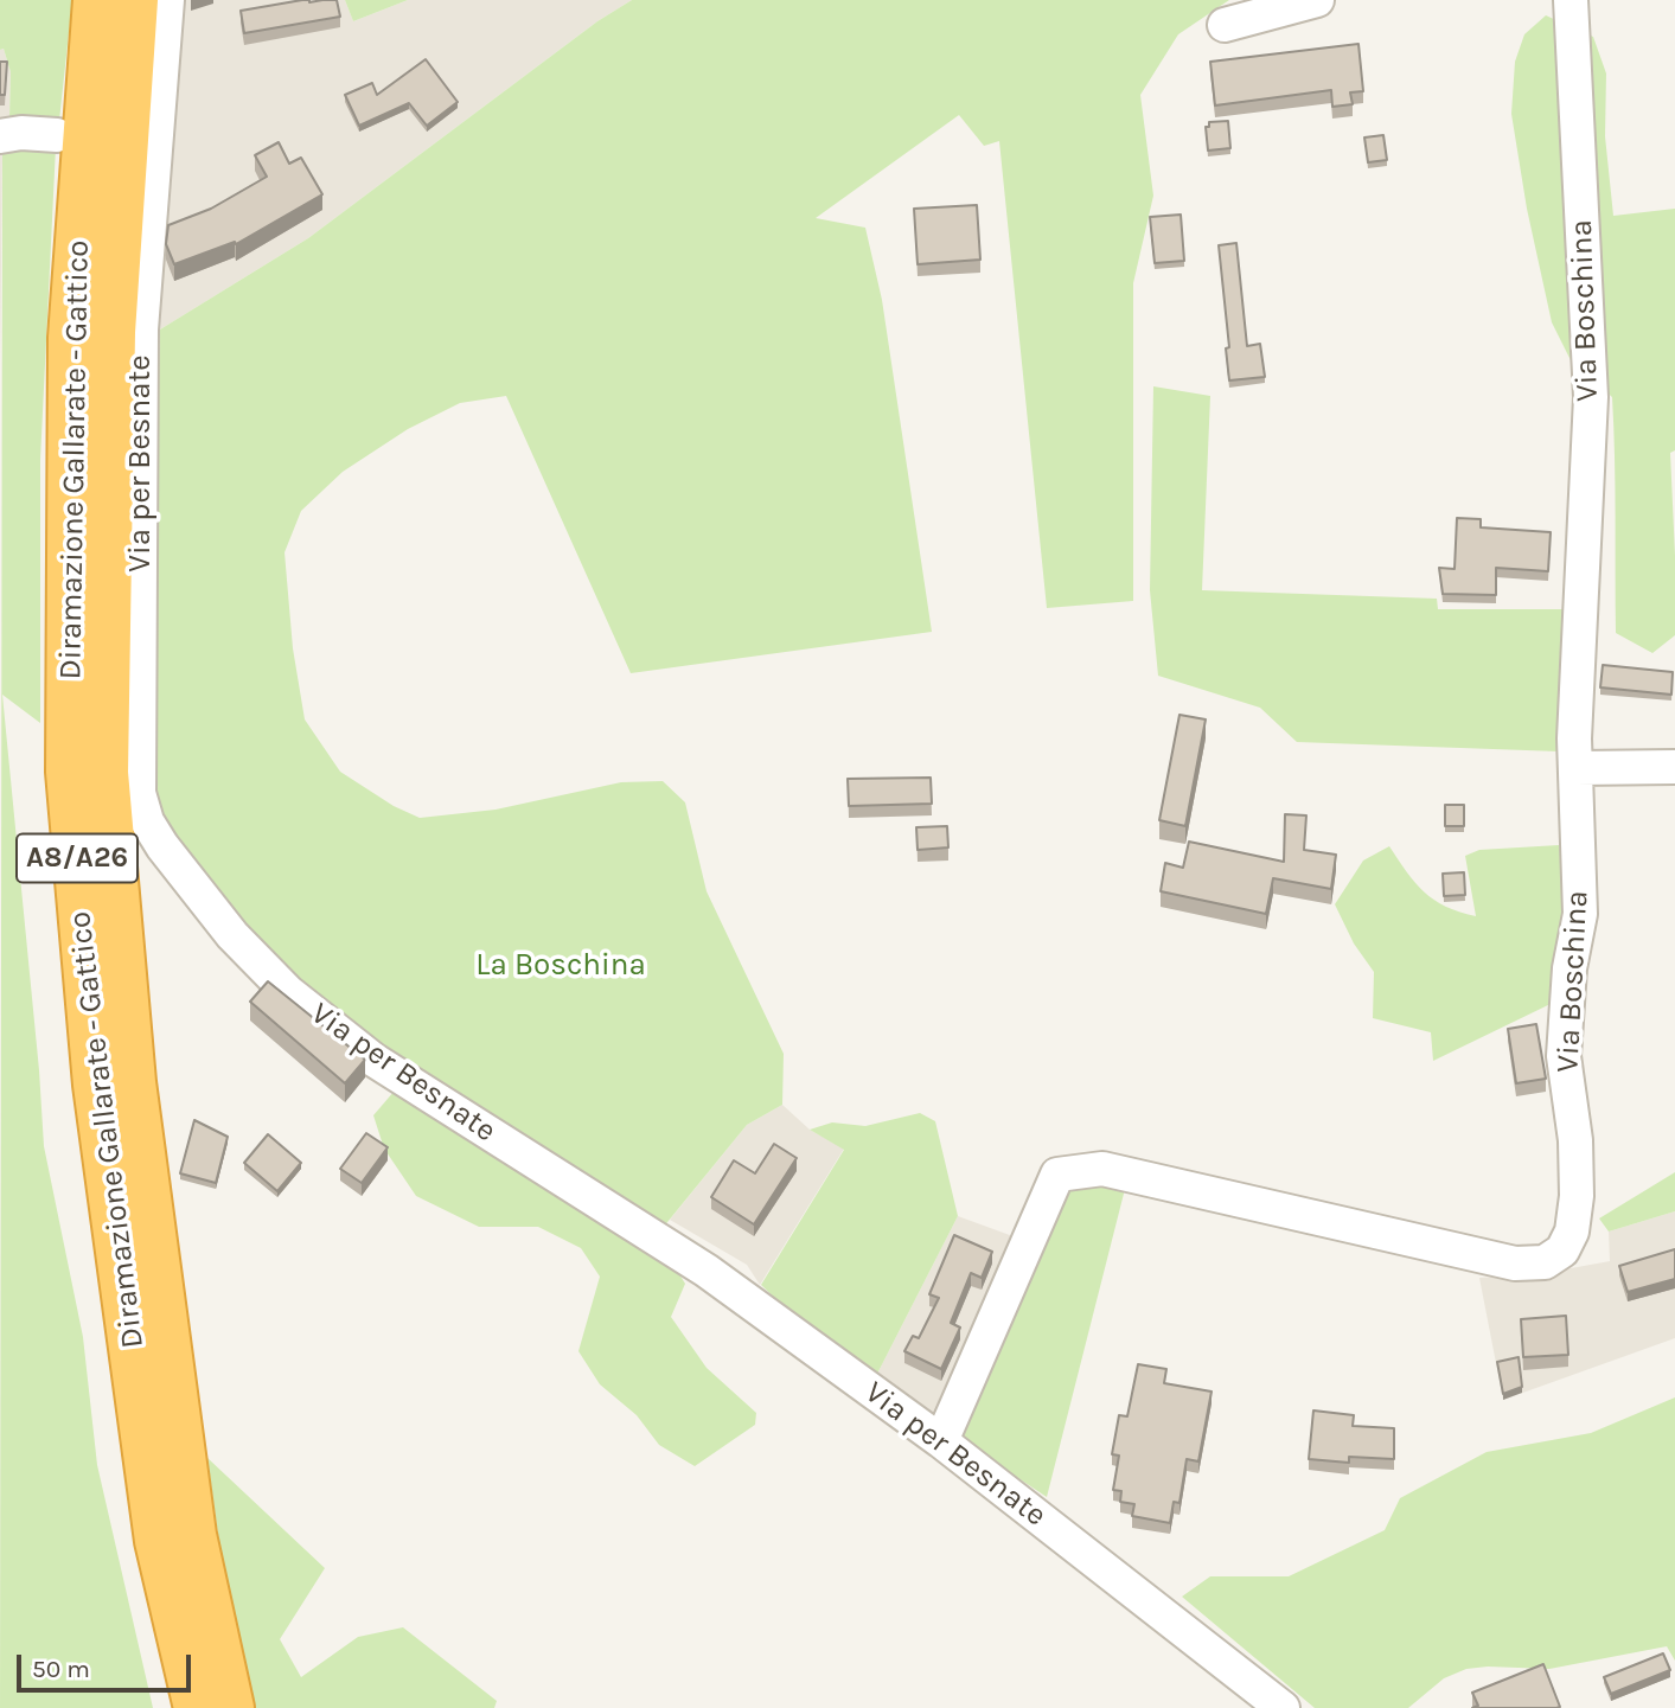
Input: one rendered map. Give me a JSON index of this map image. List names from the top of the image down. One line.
{"streets":{"highway":["Diramazione Gallarate - Gattico","A8/A26"],"street":["Via Boschina","Via per Besnate"]},"crossings":[["Via Boschina","Via per Besnate"]],"parks":["La Boschina"],"scale_bar":"50 m"}
